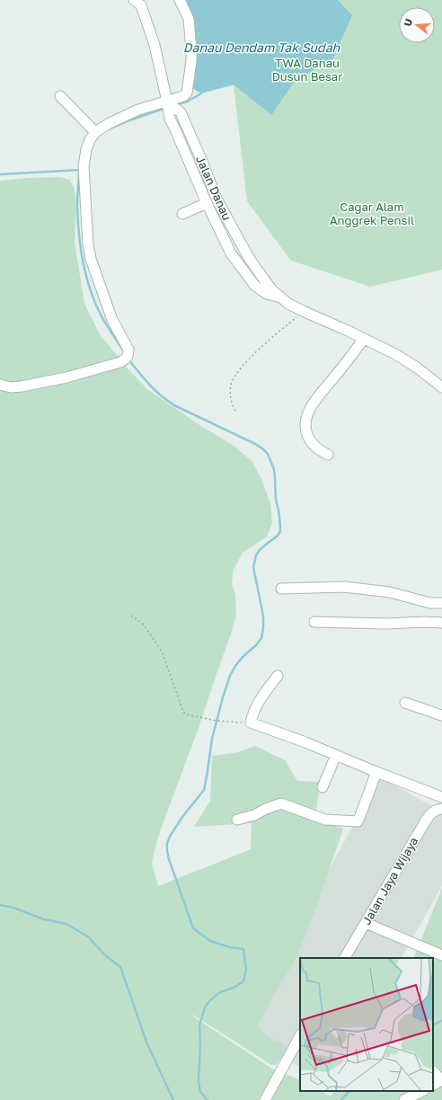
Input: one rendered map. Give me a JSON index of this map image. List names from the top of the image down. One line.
{"streets":{"street":["Jalan Danau","Jalan Jaya Wijaya"]},"water":["Danau Dendam Tak Sudah"],"parks":["TWA Danau Dusun Besar","Cagar Alam Anggrek Pensil"],"north":"left"}
